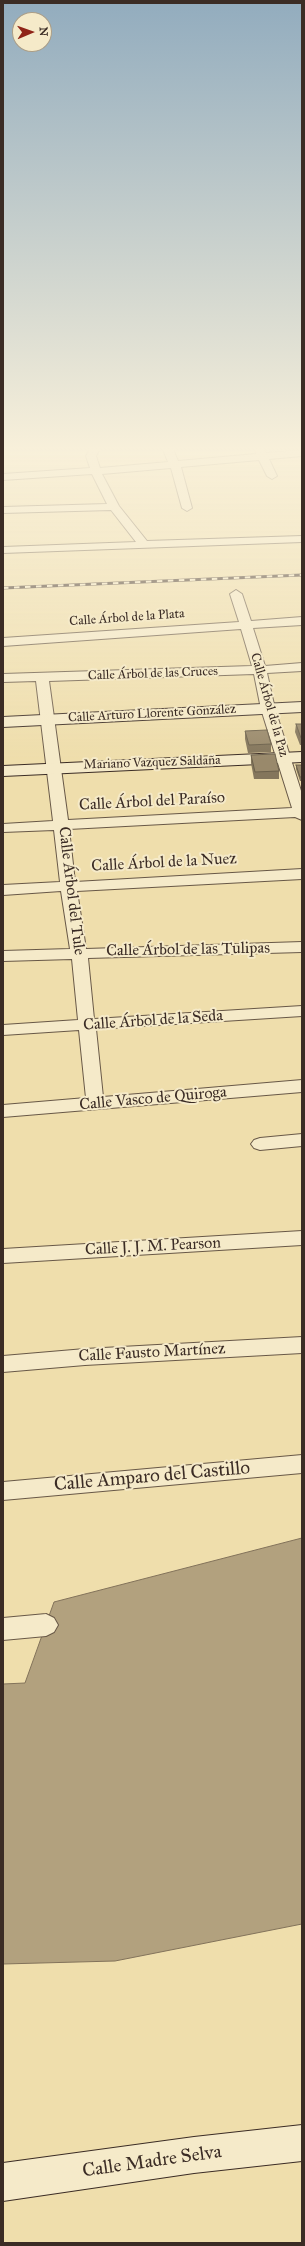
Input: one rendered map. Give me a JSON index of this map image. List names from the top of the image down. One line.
{"streets":{"street":["Calle Árbol de la Plata","Calle Árbol de las Cruces","Calle Árbol de la Paz","Calle Arturo Llorente González","Mariano Vazquez Saldaña","Calle Árbol del Paraíso","Calle Árbol de la Nuez","Calle Árbol del Tule","Calle Árbol de las Tulipas","Calle Árbol de la Seda","Calle Vasco de Quiroga","Calle J. J. M. Pearson","Calle Fausto Martínez","Calle Amparo del Castillo","Calle Madre Selva"]},"crossings":[["Calle Árbol de la Plata","Calle Árbol de la Paz"],["Calle Árbol de las Cruces","Calle Árbol de la Paz"],["Calle Árbol de las Cruces","Calle Árbol del Tule"],["Calle Árbol de la Paz","Calle Arturo Llorente González"],["Calle Árbol de la Paz","Mariano Vazquez Saldaña"],["Calle Árbol de la Paz","Calle Árbol del Paraíso"],["Calle Arturo Llorente González","Calle Árbol del Tule"],["Mariano Vazquez Saldaña","Calle Árbol del Tule"],["Calle Árbol del Paraíso","Calle Árbol del Tule"],["Calle Árbol de la Nuez","Calle Árbol del Tule"],["Calle Árbol del Tule","Calle Árbol de las Tulipas"],["Calle Árbol del Tule","Calle Árbol de la Seda"],["Calle Árbol del Tule","Calle Vasco de Quiroga"]],"north":"right"}
